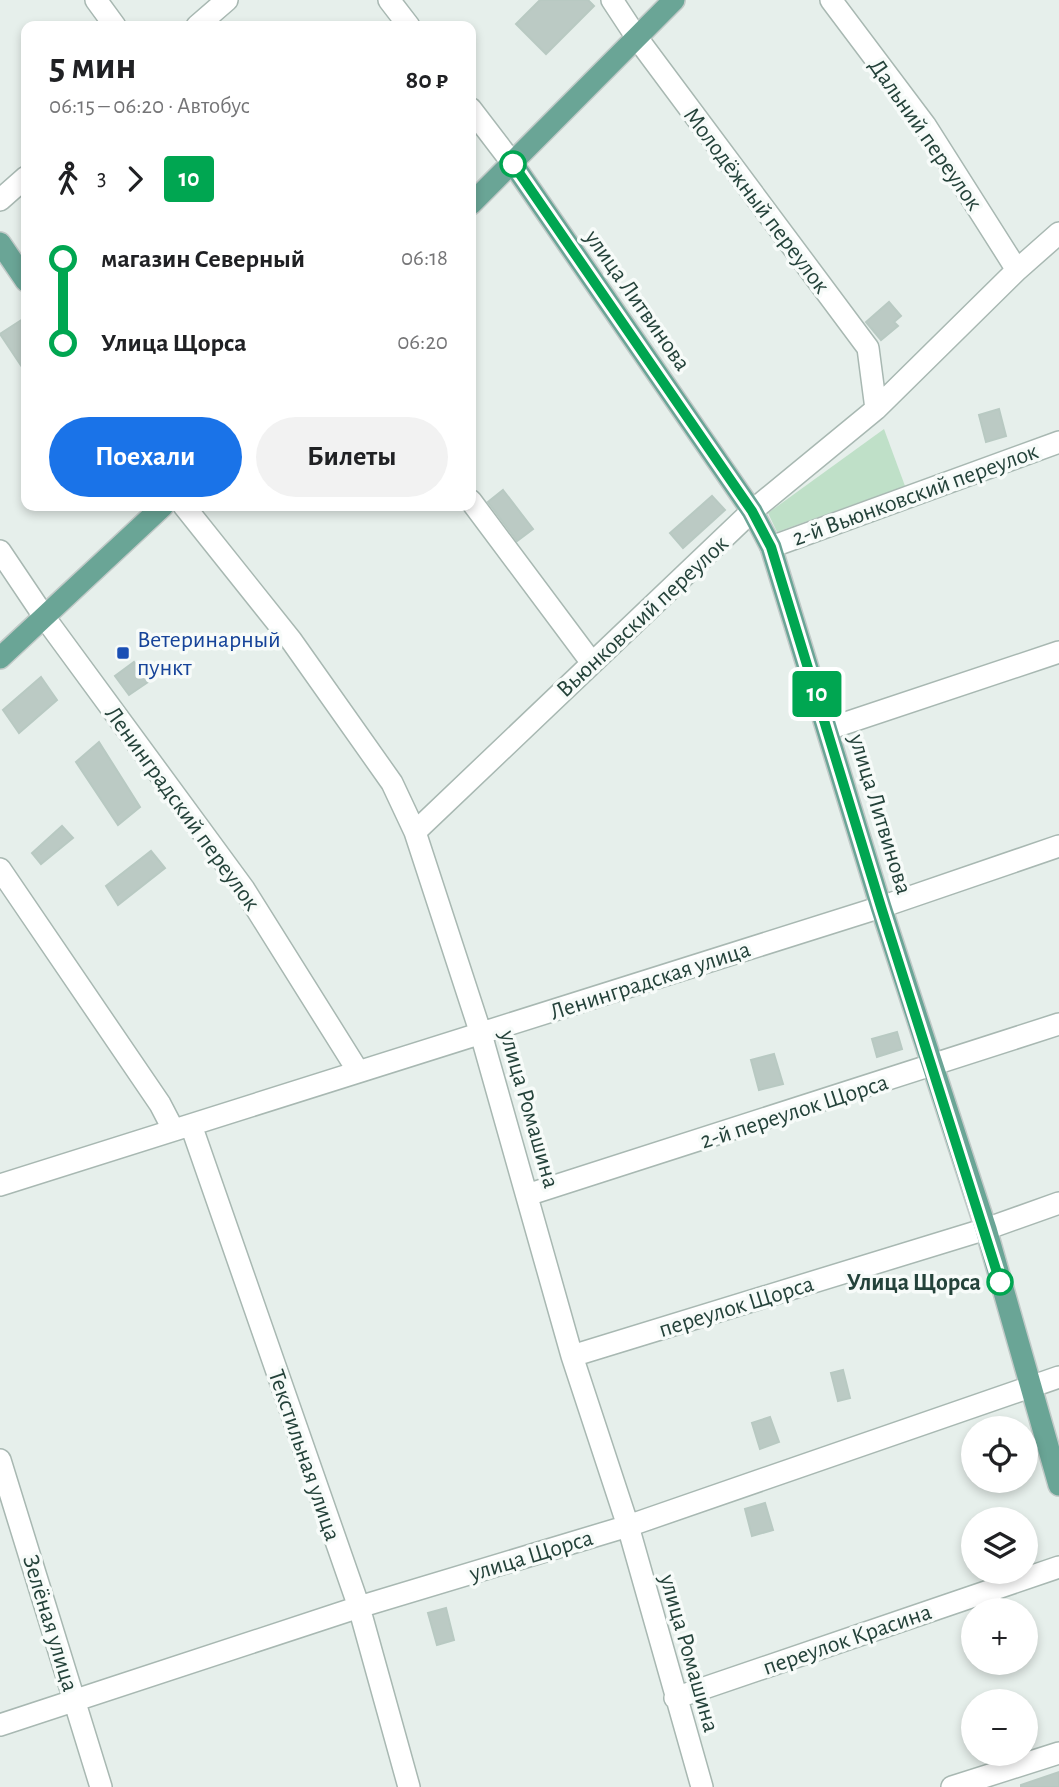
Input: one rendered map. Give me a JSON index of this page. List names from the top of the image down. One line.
{"streets":{"main road":["улица Литвинова"],"street":["Дальний переулок","Молодёжный переулок","2-й Вьюнковский переулок","Вьюнковский переулок","Ленинградский переулок","Ленинградская улица","улица Ромашина","2-й переулок Щорса","переулок Щорса","Текстильная улица","улица Щорса","Зелёная улица","переулок Красина"]},"crossings":[["Дальний переулок","Вьюнковский переулок"],["Молодёжный переулок","Вьюнковский переулок"],["улица Литвинова","2-й Вьюнковский переулок"],["улица Литвинова","Вьюнковский переулок"],["улица Литвинова","Ленинградская улица"],["улица Литвинова","2-й переулок Щорса"],["улица Литвинова","переулок Щорса"],["улица Литвинова","улица Щорса"],["Вьюнковский переулок","улица Ромашина"],["Ленинградский переулок","Ленинградская улица"],["Ленинградская улица","улица Ромашина"],["Ленинградская улица","Текстильная улица"],["улица Ромашина","2-й переулок Щорса"],["улица Ромашина","переулок Щорса"],["улица Ромашина","улица Щорса"],["улица Ромашина","переулок Красина"],["Текстильная улица","улица Щорса"],["улица Щорса","Зелёная улица"]],"places":{"transit":["Ветеринарный пункт"],"other":["Улица Щорса"]},"lines":["bus line 10"],"page":{"on_map":"10","heading":["5 мин","06:15 – 06:20 · Автобус","80 ₽"],"legs":["3","10"],"list":[{"name":"магазин Северный","value":"06:18"},{"name":"Улица Щорса","value":"06:20"}],"buttons":["Поехали","Билеты"],"map_buttons":["+","−"]}}
